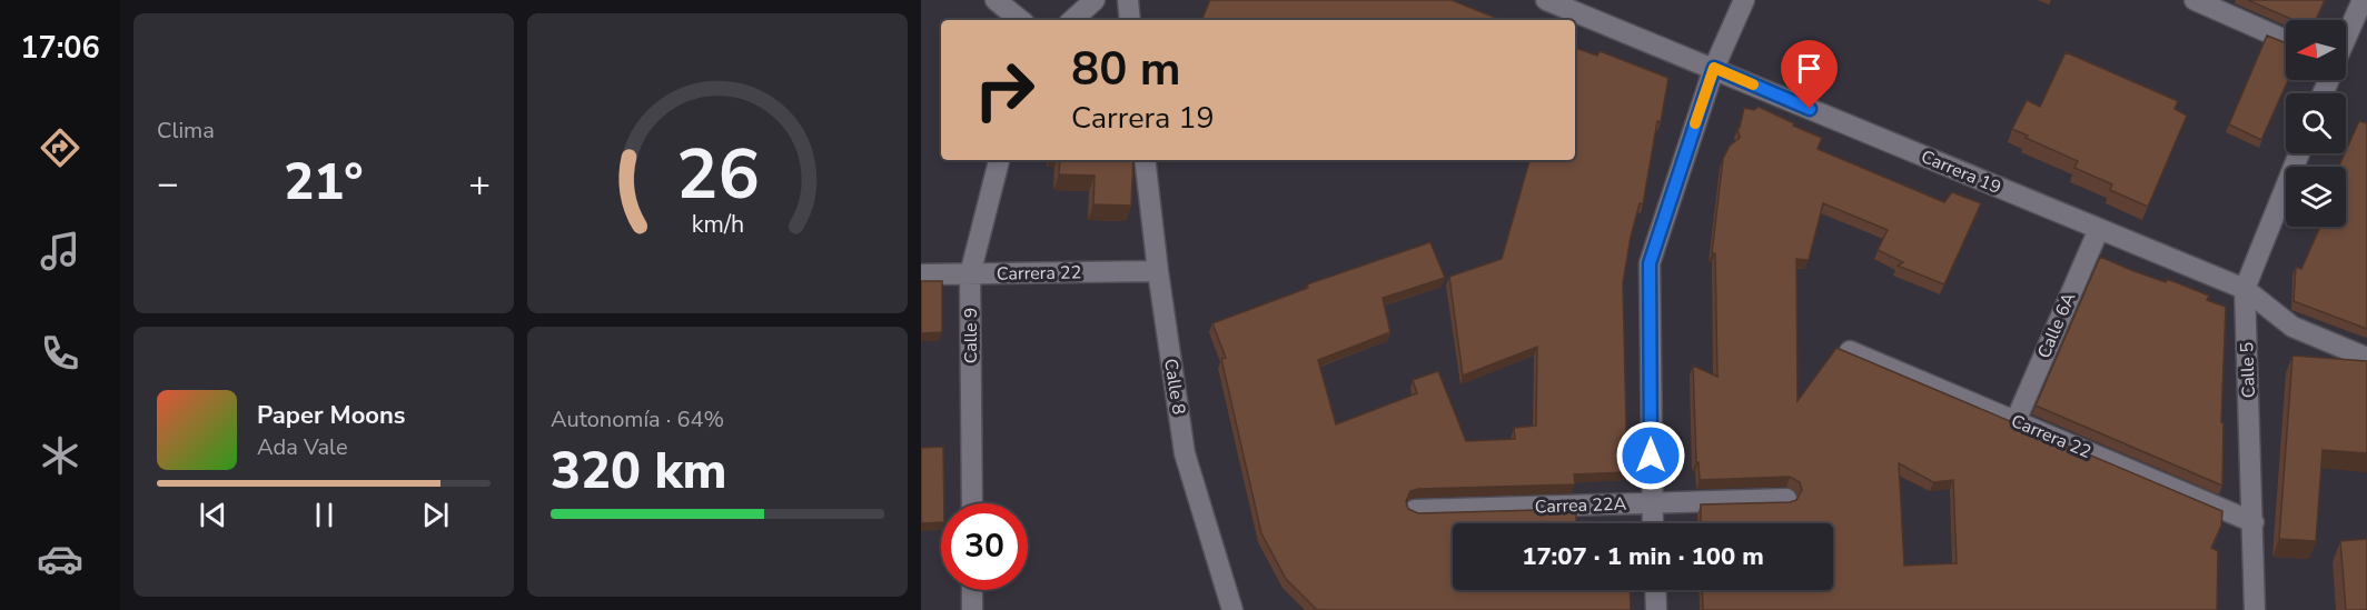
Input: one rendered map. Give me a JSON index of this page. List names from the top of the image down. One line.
{"streets":{"street":["Carrera 19","Carrera 22","Calle 6A","Calle 9","Calle 5","Calle 8","Carrea 22A"]},"crossings":[["Carrera 19","Calle 6A"],["Carrera 19","Calle 5"],["Carrera 22","Calle 6A"],["Carrera 22","Calle 9"],["Carrera 22","Calle 5"],["Carrera 22","Calle 8"]],"north":"left","page":{"tabs":"17:06","tile":["Clima",["Autonomía · 64%","320 km"]],"turn":["80 m","Carrera 19"],"heat":["−","21°","+"],"song":["Paper Moons","Ada Vale"],"limit":"30","trip":"17:07 · 1 min · 100 m","gauge":["26","km/h"]}}
